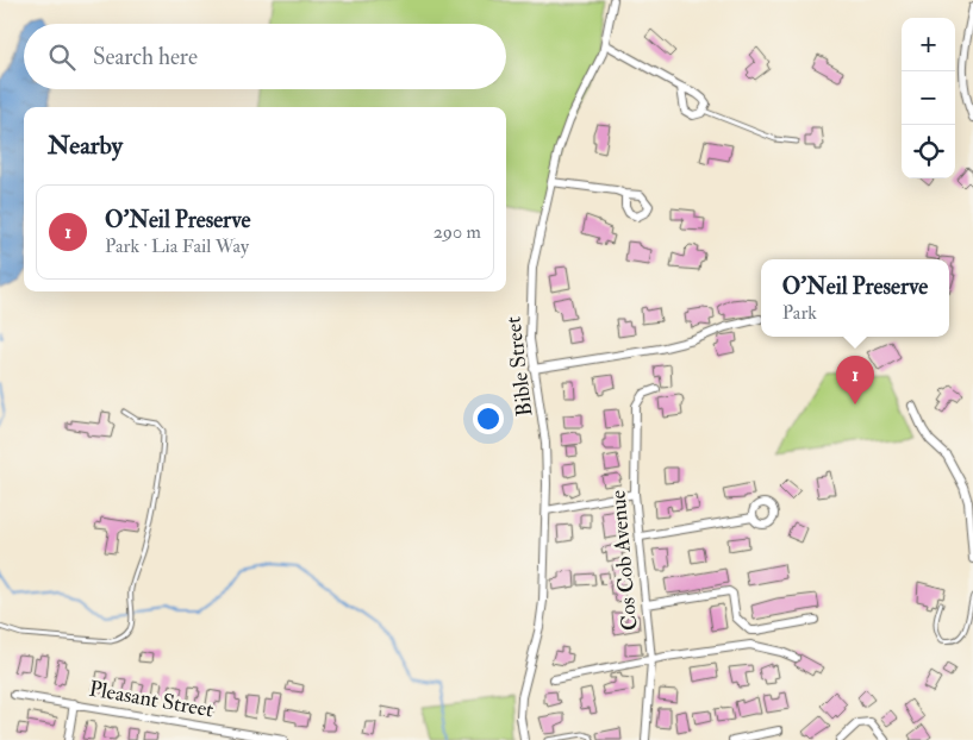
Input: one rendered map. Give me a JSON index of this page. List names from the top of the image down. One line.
{"streets":{"street":["Bible Street","Cos Cob Avenue","Pleasant Street"]},"page":{"map_buttons":["+","−"],"search":"Search here","heading":"Nearby","list":[{"mark":"1","name":"O'Neil Preserve","note":"Park · Lia Fail Way","value":"290 m"}],"popup":["O'Neil Preserve","Park"],"pins":"1"}}
